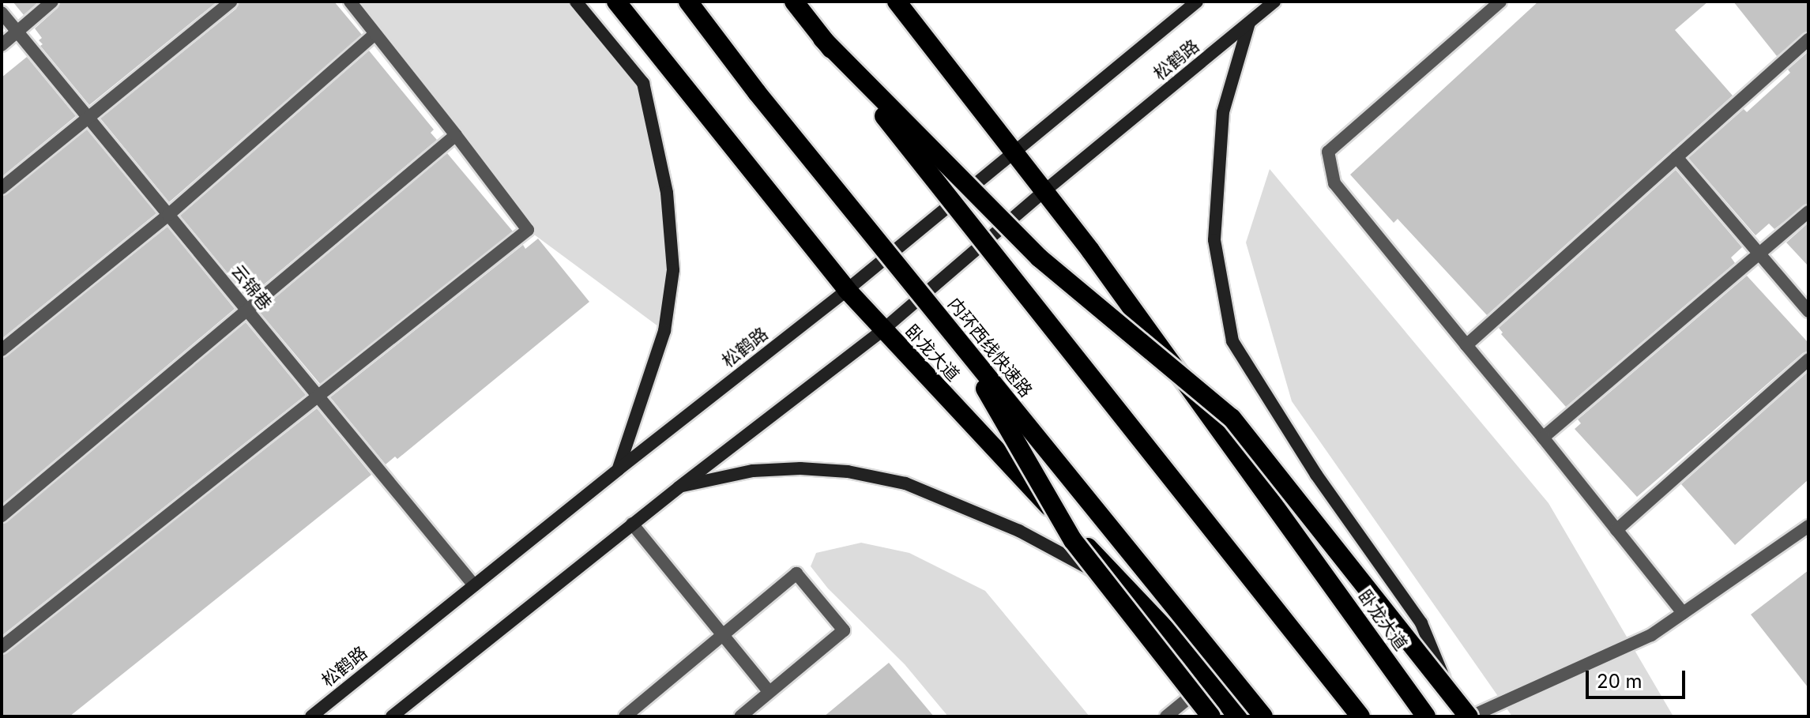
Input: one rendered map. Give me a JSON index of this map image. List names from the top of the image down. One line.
{"streets":{"highway":["内环西线快速路","卧龙大道"],"main road":["松鹤路"],"street":["云锦巷"]},"crossings":[["松鹤路","云锦巷"],["松鹤路","卧龙大道"]],"scale_bar":"20 m"}
